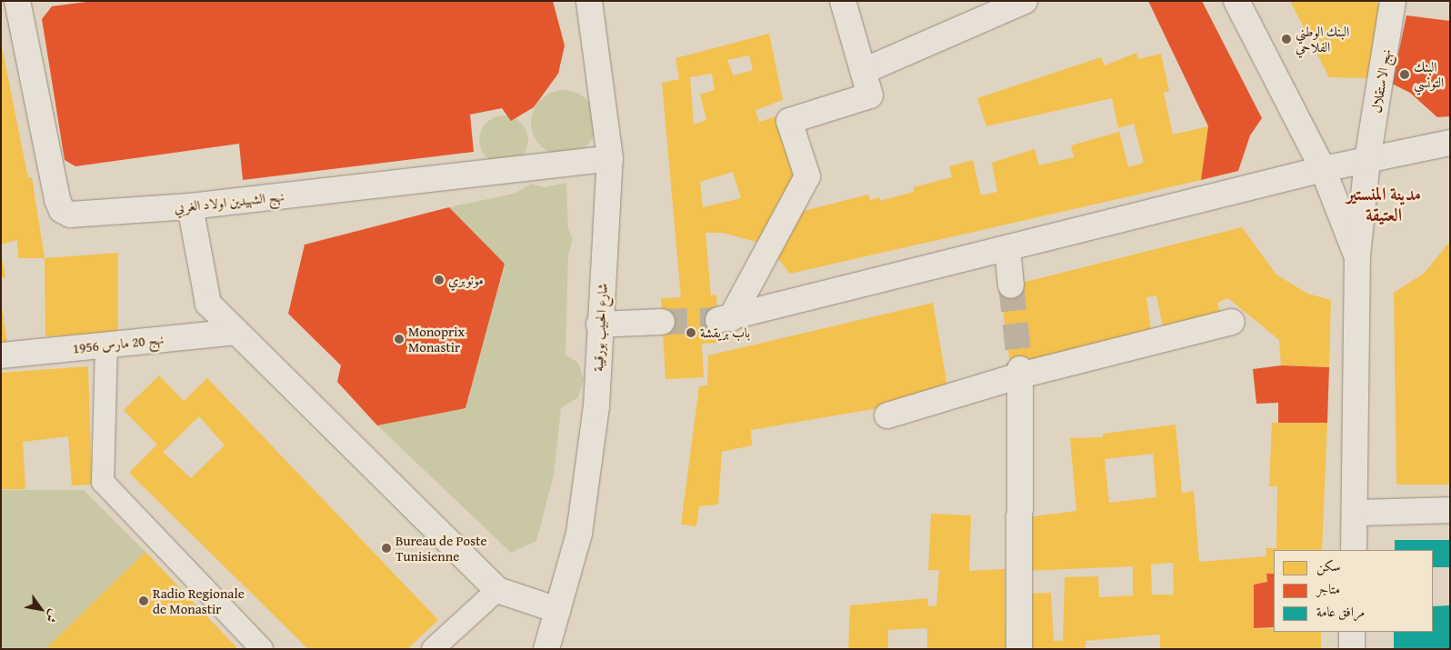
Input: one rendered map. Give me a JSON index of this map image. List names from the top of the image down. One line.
{"streets":{"street":["نهج الاستقلال","نهج الشهيدين اولاد الغربي","شارع الحبيب بورقيبة","نهج 20 مارس 1956"]},"crossings":[["نهج الشهيدين اولاد الغربي","شارع الحبيب بورقيبة"]],"districts":["مدينة المنستير العتيقة"],"places":["البنك الوطني الفلاحي","البنك التونسي","مونوبري","باب بريقشة","Monoprix Monastir","Bureau de Poste Tunisienne","Radio Regionale de Monastir"],"legend":["سكن","متاجر","مرافق عامة"],"north":"bottom right"}
